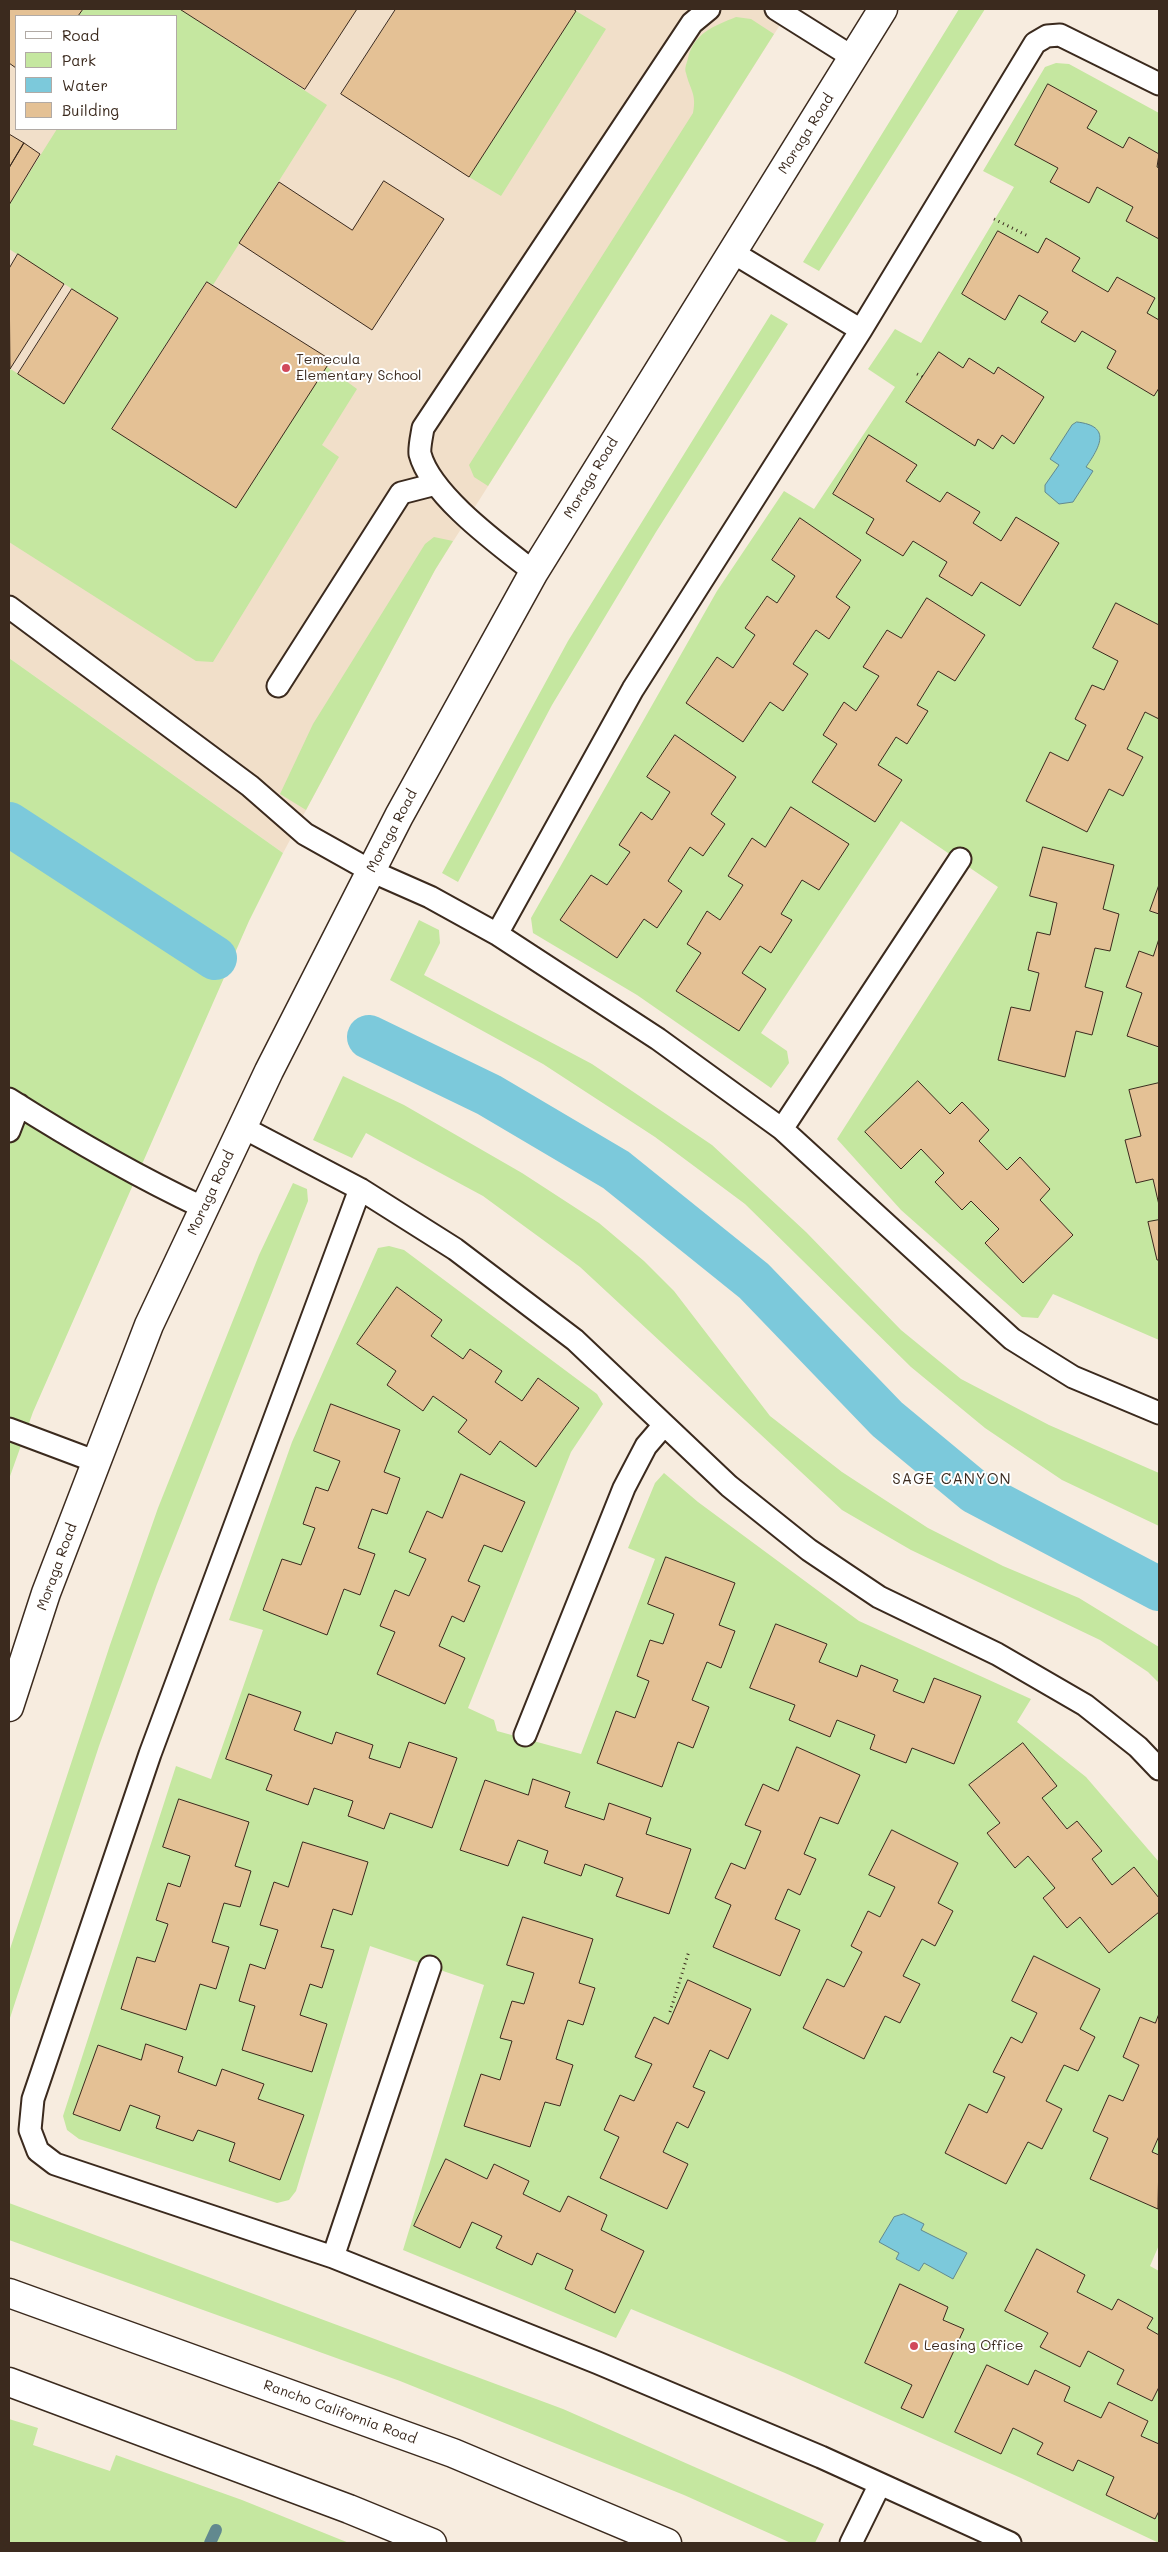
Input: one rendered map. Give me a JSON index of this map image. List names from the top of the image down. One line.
{"streets":{"street":["Moraga Road","Rancho California Road"]},"districts":["SAGE CANYON"],"places":["Temecula Elementary School","Leasing Office"],"legend":["Road","Park","Water","Building"]}
